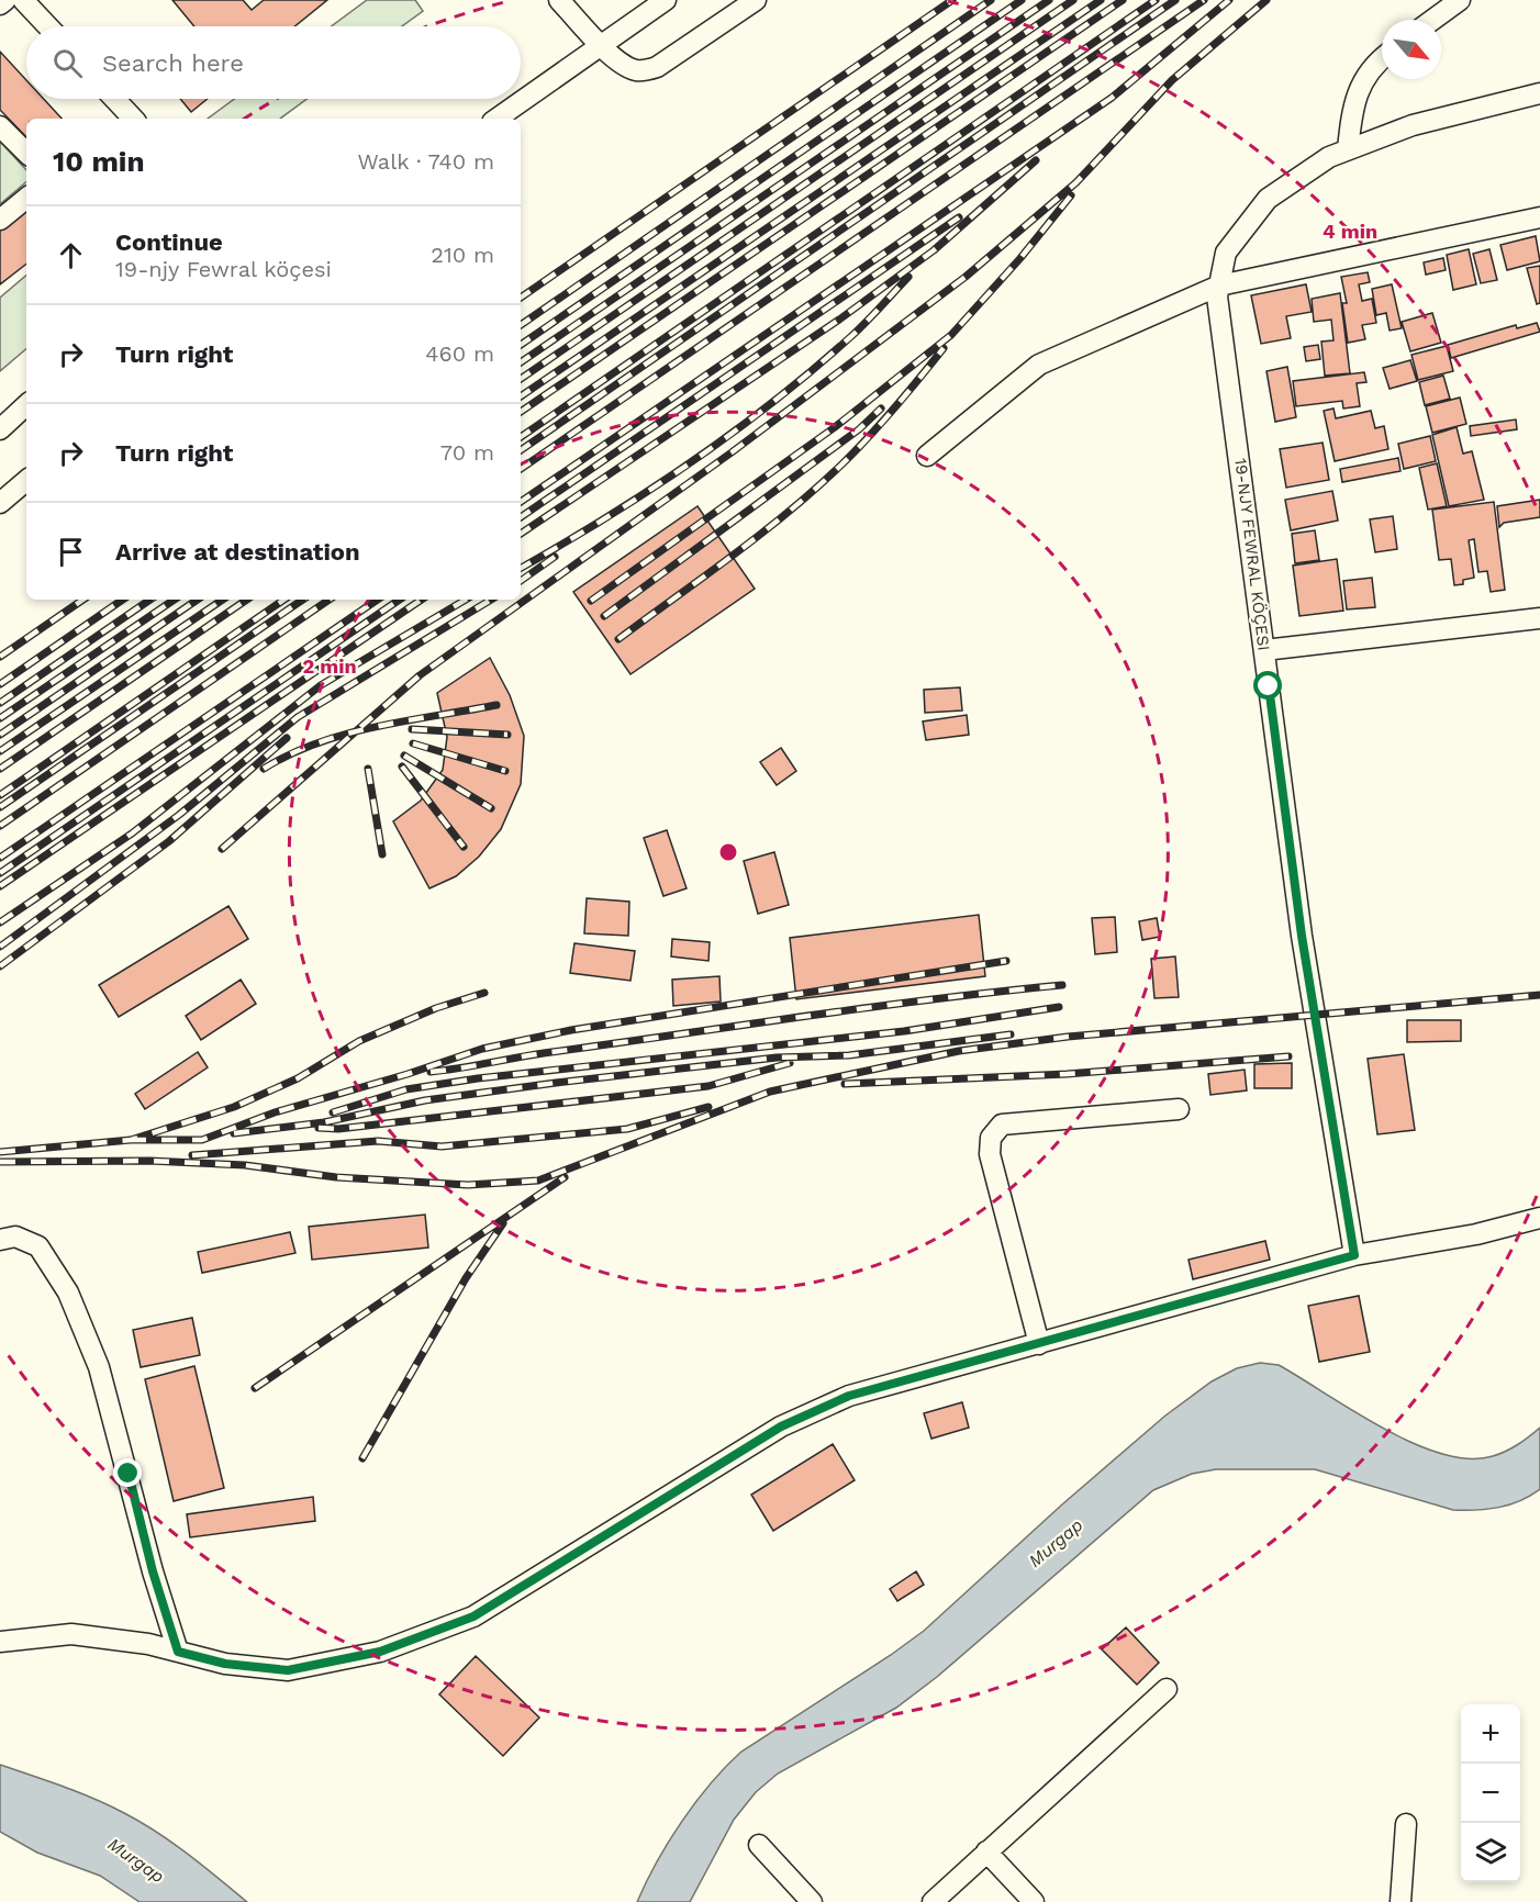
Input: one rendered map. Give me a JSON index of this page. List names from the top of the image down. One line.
{"streets":{"street":["19-NJY FEWRAL KÖÇESI"]},"water":["Murgap"],"north":"bottom right","page":{"search":"Search here","heading":["10 min","Walk · 740 m"],"list":[["Continue","19-njy Fewral köçesi","210 m"],["Turn right","460 m"],["Turn right","70 m"],"Arrive at destination"],"map_buttons":["+","−"]},"rings":["4 min","2 min"]}
